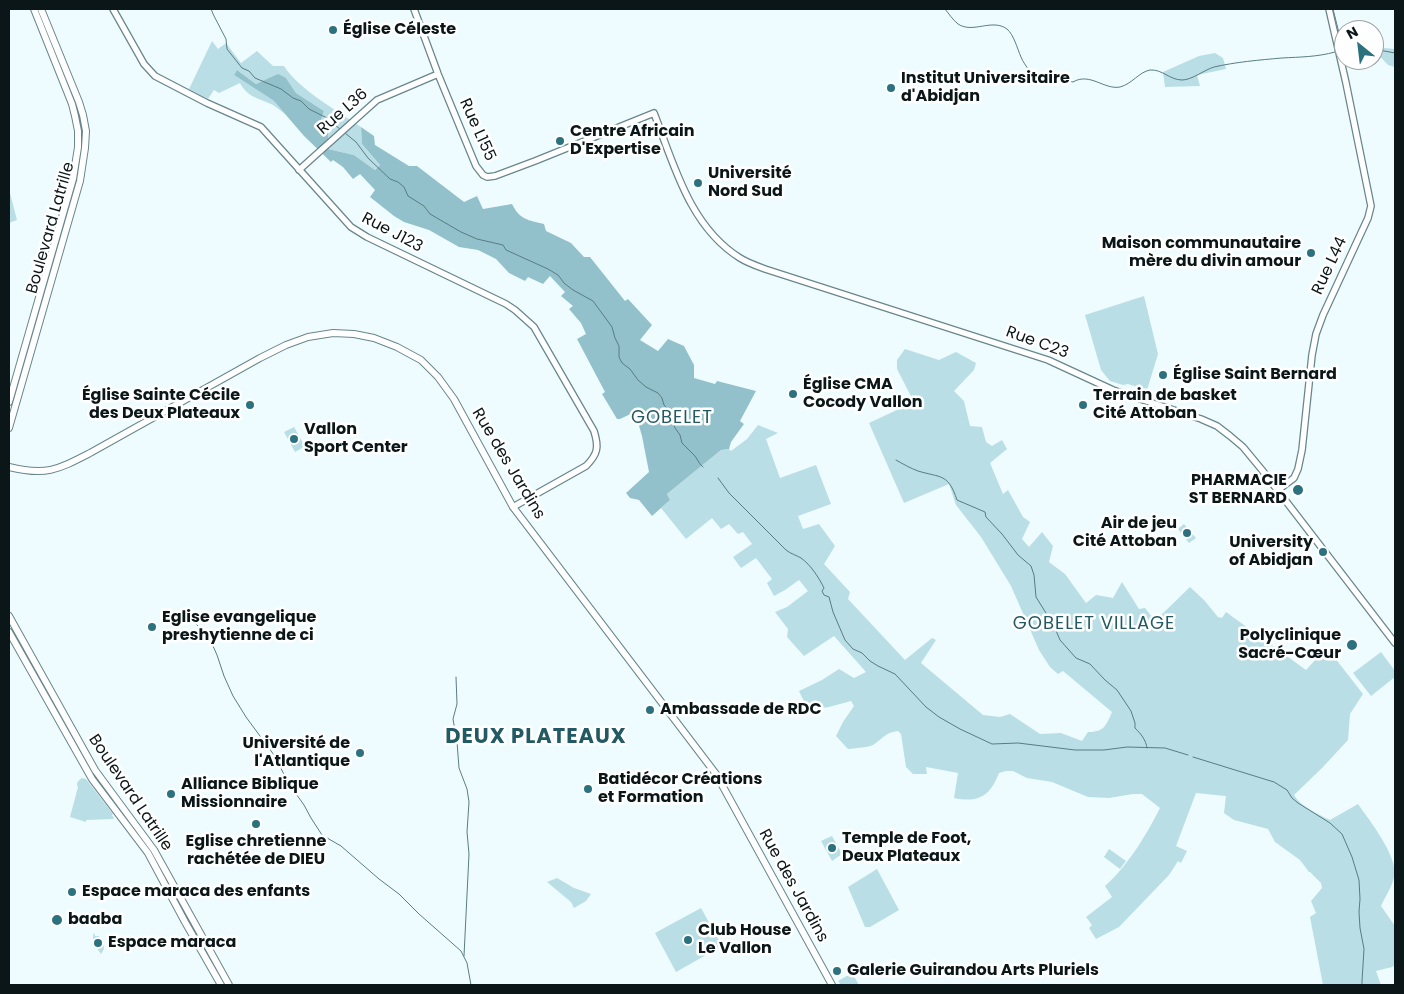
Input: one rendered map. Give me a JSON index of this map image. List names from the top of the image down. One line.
{"streets":{"main road":["Boulevard Latrille","Rue des Jardins"],"street":["Rue L36","Rue L155","Rue J123","Rue L44","Rue C23"]},"crossings":[["Rue L36","Rue L155"],["Rue L36","Rue J123"],["Rue L155","Rue C23"],["Rue J123","Rue des Jardins"],["Rue L44","Rue C23"]],"districts":["GOBELET","GOBELET VILLAGE","DEUX PLATEAUX"],"places":["Église Céleste","Institut Universitaire d'Abidjan","Centre Africain D'Expertise","Université Nord Sud","Maison communautaire mère du divin amour","Église Saint Bernard","Église CMA Cocody Vallon","Église Sainte Cécile des Deux Plateaux","Terrain de basket Cité Attoban","Vallon Sport Center","PHARMACIE ST BERNARD","Air de jeu Cité Attoban","University of Abidjan","Eglise evangelique preshytienne de ci","Polyclinique Sacré-Cœur","Ambassade de RDC","Université de l'Atlantique","Batidécor Créations et Formation","Alliance Biblique Missionnaire","Eglise chretienne rachétée de DIEU","Temple de Foot, Deux Plateaux","Espace maraca des enfants","baaba","Club House Le Vallon","Espace maraca","Galerie Guirandou Arts Pluriels"],"north":"top left"}
